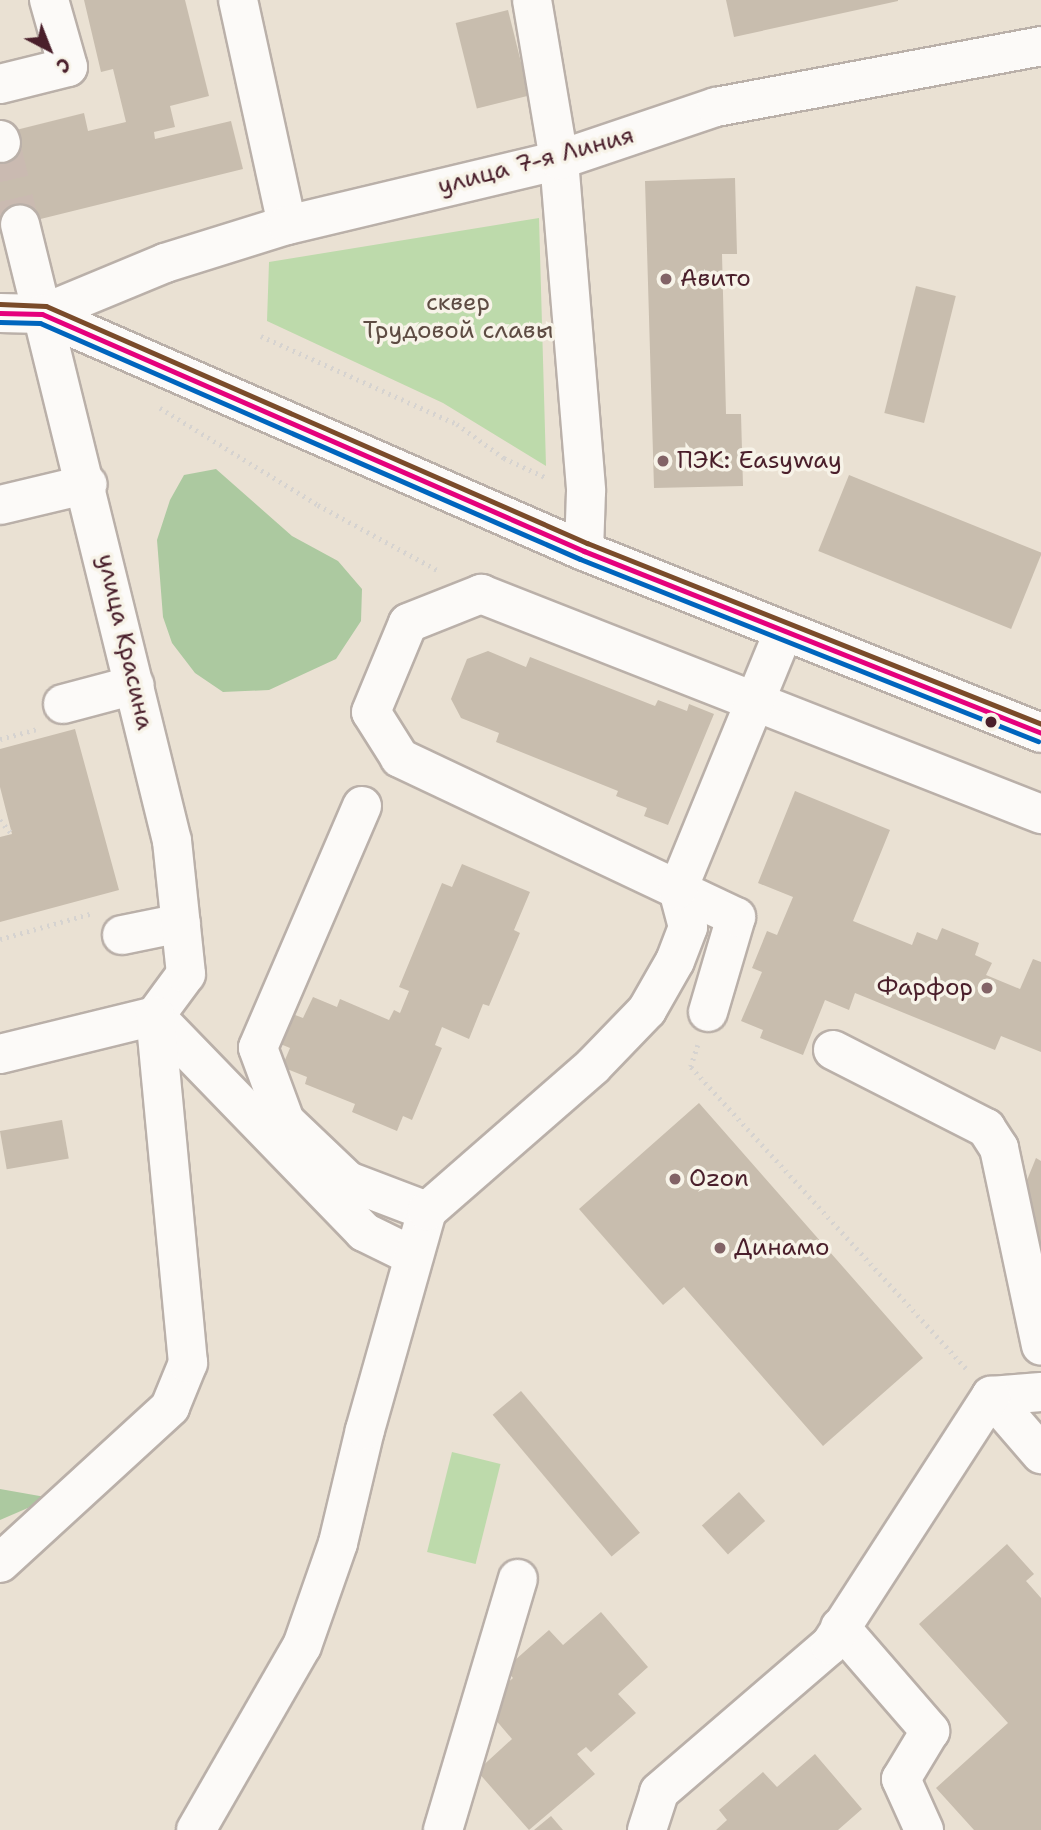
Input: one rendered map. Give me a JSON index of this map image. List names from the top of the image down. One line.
{"streets":{"street":["улица 7-я Линия","улица Красина"]},"crossings":[["улица 7-я Линия","улица Красина"]],"parks":["сквер Трудовой славы"],"places":["Авито","ПЭК: Easyway","Фарфор","Ozon","Динамо"],"north":"bottom right"}
